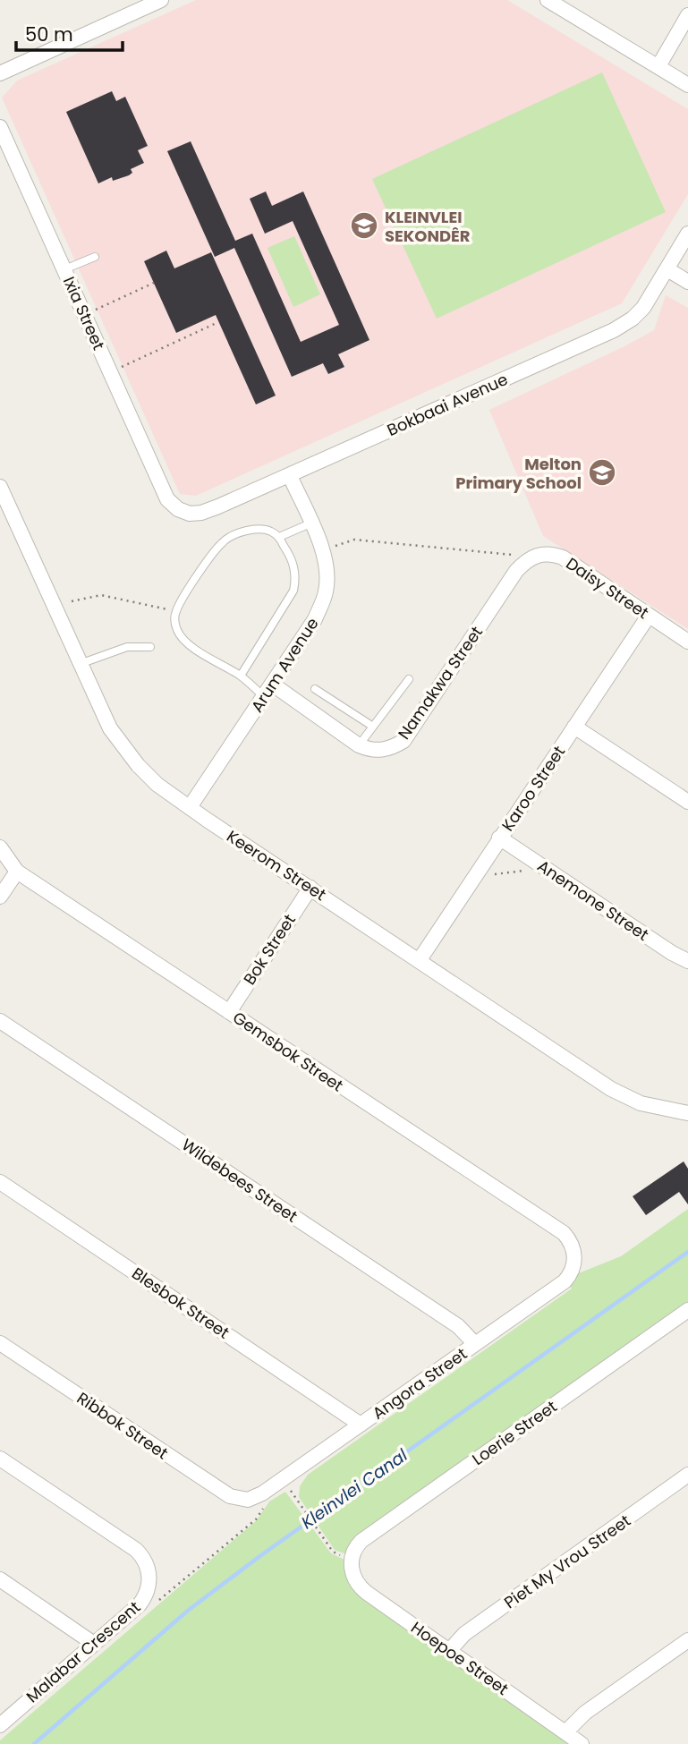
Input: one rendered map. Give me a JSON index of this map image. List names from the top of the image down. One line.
{"streets":{"street":["Ixia Street","Bokbaai Avenue","Daisy Street","Arum Avenue","Namakwa Street","Karoo Street","Keerom Street","Anemone Street","Bok Street","Gemsbok Street","Wildebees Street","Blesbok Street","Angora Street","Ribbok Street","Loerie Street","Piet My Vrou Street","Malabar Crescent","Hoepoe Street"]},"crossings":[["Ixia Street","Bokbaai Avenue"],["Bokbaai Avenue","Arum Avenue"],["Daisy Street","Namakwa Street"],["Daisy Street","Karoo Street"],["Arum Avenue","Namakwa Street"],["Arum Avenue","Keerom Street"],["Karoo Street","Keerom Street"],["Karoo Street","Anemone Street"],["Keerom Street","Bok Street"],["Bok Street","Gemsbok Street"],["Gemsbok Street","Angora Street"],["Wildebees Street","Angora Street"],["Blesbok Street","Angora Street"],["Angora Street","Ribbok Street"],["Loerie Street","Hoepoe Street"],["Piet My Vrou Street","Hoepoe Street"]],"water":["Kleinvlei Canal"],"places":{"school or university":["KLEINVLEI SEKONDÊR","Melton Primary School"]},"scale_bar":"50 m"}
